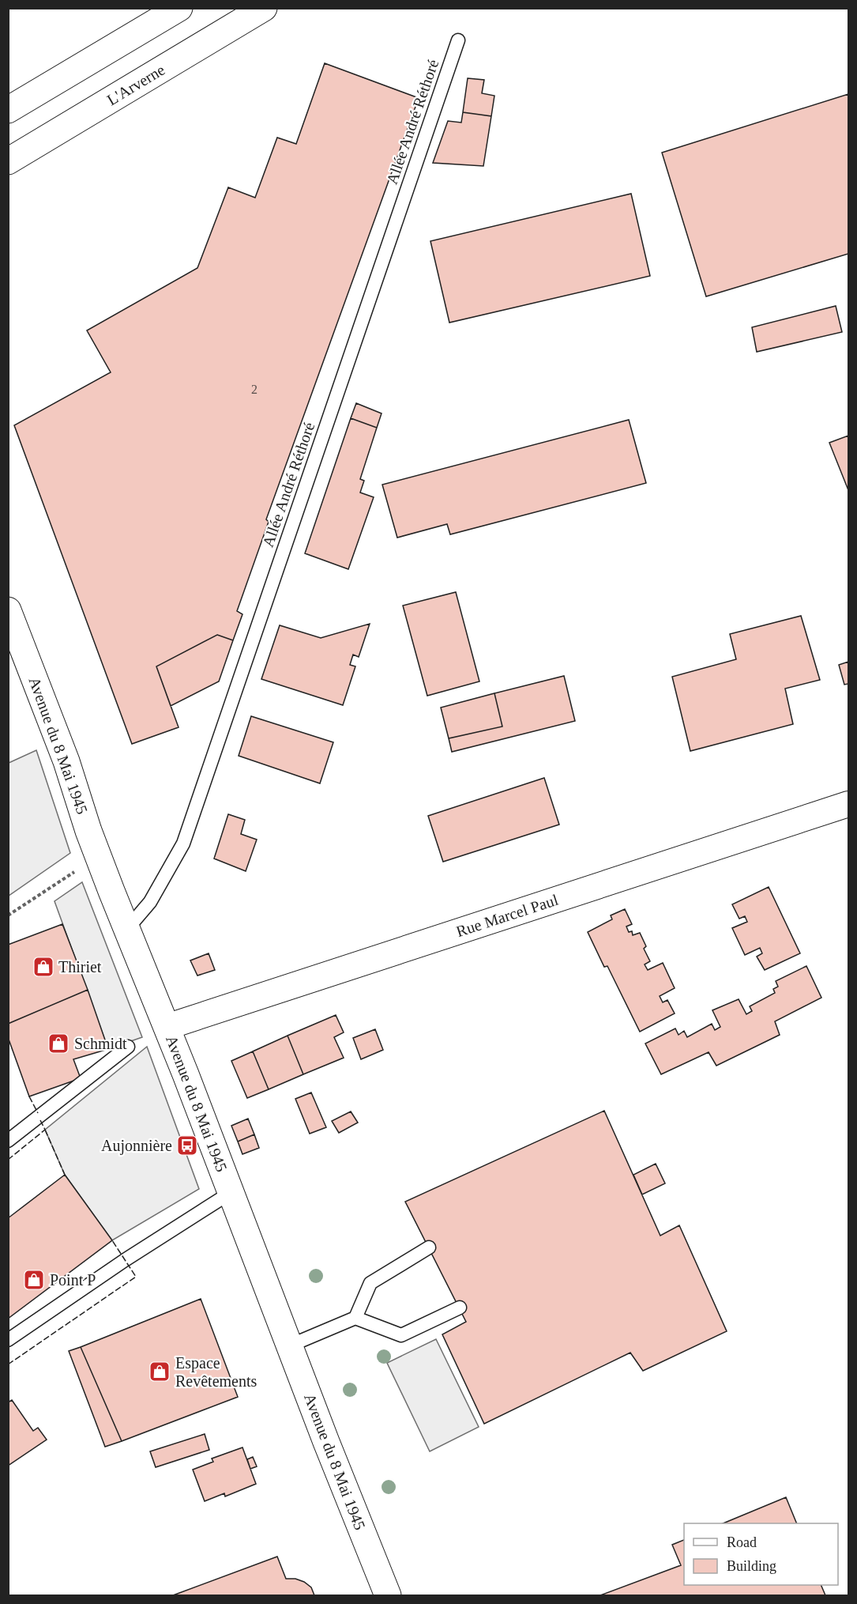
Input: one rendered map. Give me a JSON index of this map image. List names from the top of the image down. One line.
{"streets":{"main road":["L'Arverne","Avenue du 8 Mai 1945"],"street":["Rue Marcel Paul"],"lane":["Allée André Réthoré"]},"crossings":[["Allée André Réthoré","Avenue du 8 Mai 1945"],["Avenue du 8 Mai 1945","Rue Marcel Paul"]],"places":{"shop":["Thiriet","Schmidt","Point P","Espace Revêtements"],"bus stop":["Aujonnière"]},"house_numbers":["2"],"legend":["Road","Building"]}
